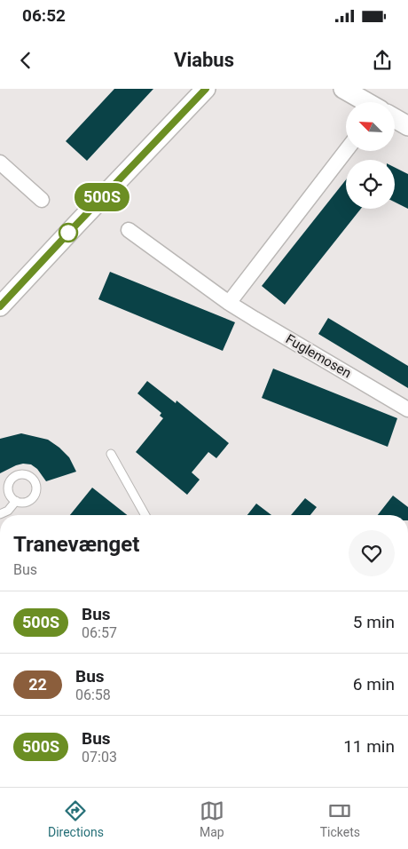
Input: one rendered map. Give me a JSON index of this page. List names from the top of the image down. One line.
{"streets":{"street":["Fuglemosen"]},"lines":["bus line 500S"],"north":"top left","page":{"status":"06:52","header":"Viabus","on_map":"500S","heading":["Tranevænget","Bus"],"list":[{"mark":"500S","name":"Bus","note":"06:57","value":"5 min"},{"mark":"22","name":"Bus","note":"06:58","value":"6 min"},{"mark":"500S","name":"Bus","note":"07:03","value":"11 min"}],"tabs":["Directions","Map","Tickets"]}}
